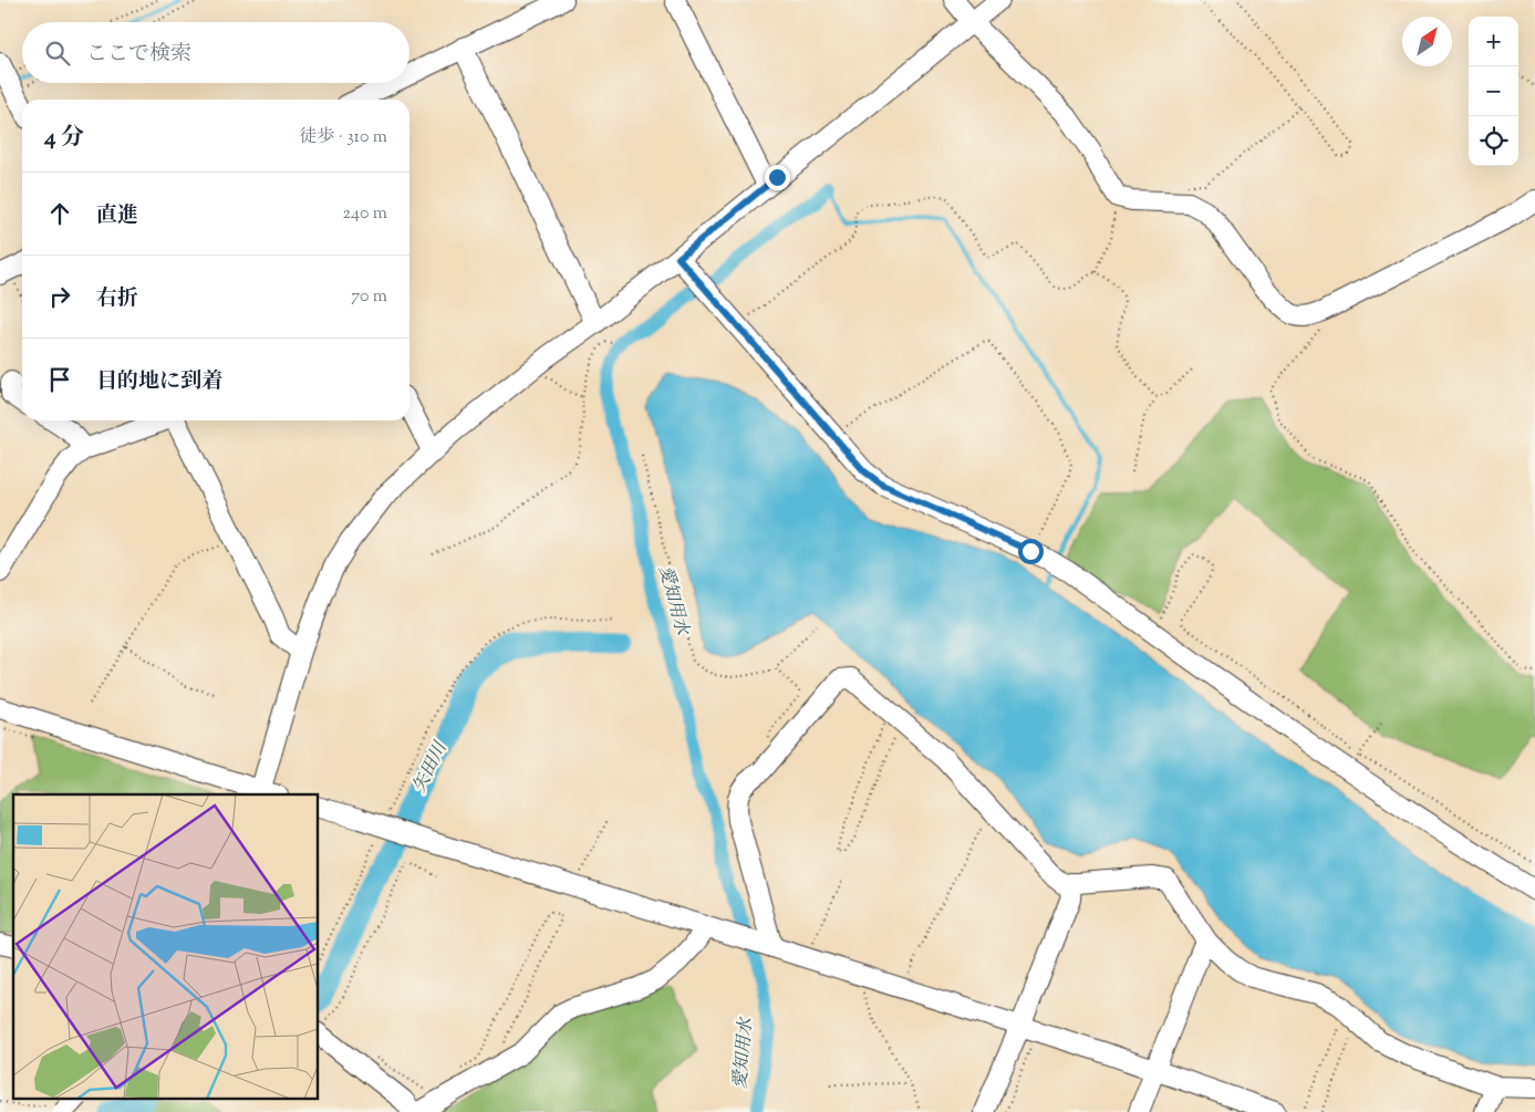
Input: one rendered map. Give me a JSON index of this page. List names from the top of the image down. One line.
{"water":["愛知用水","矢田川"],"north":"top right","page":{"map_buttons":["+","−"],"search":"ここで検索","heading":["4 分","徒歩 · 310 m"],"list":[["直進","240 m"],["右折","70 m"],"目的地に到着"]}}
